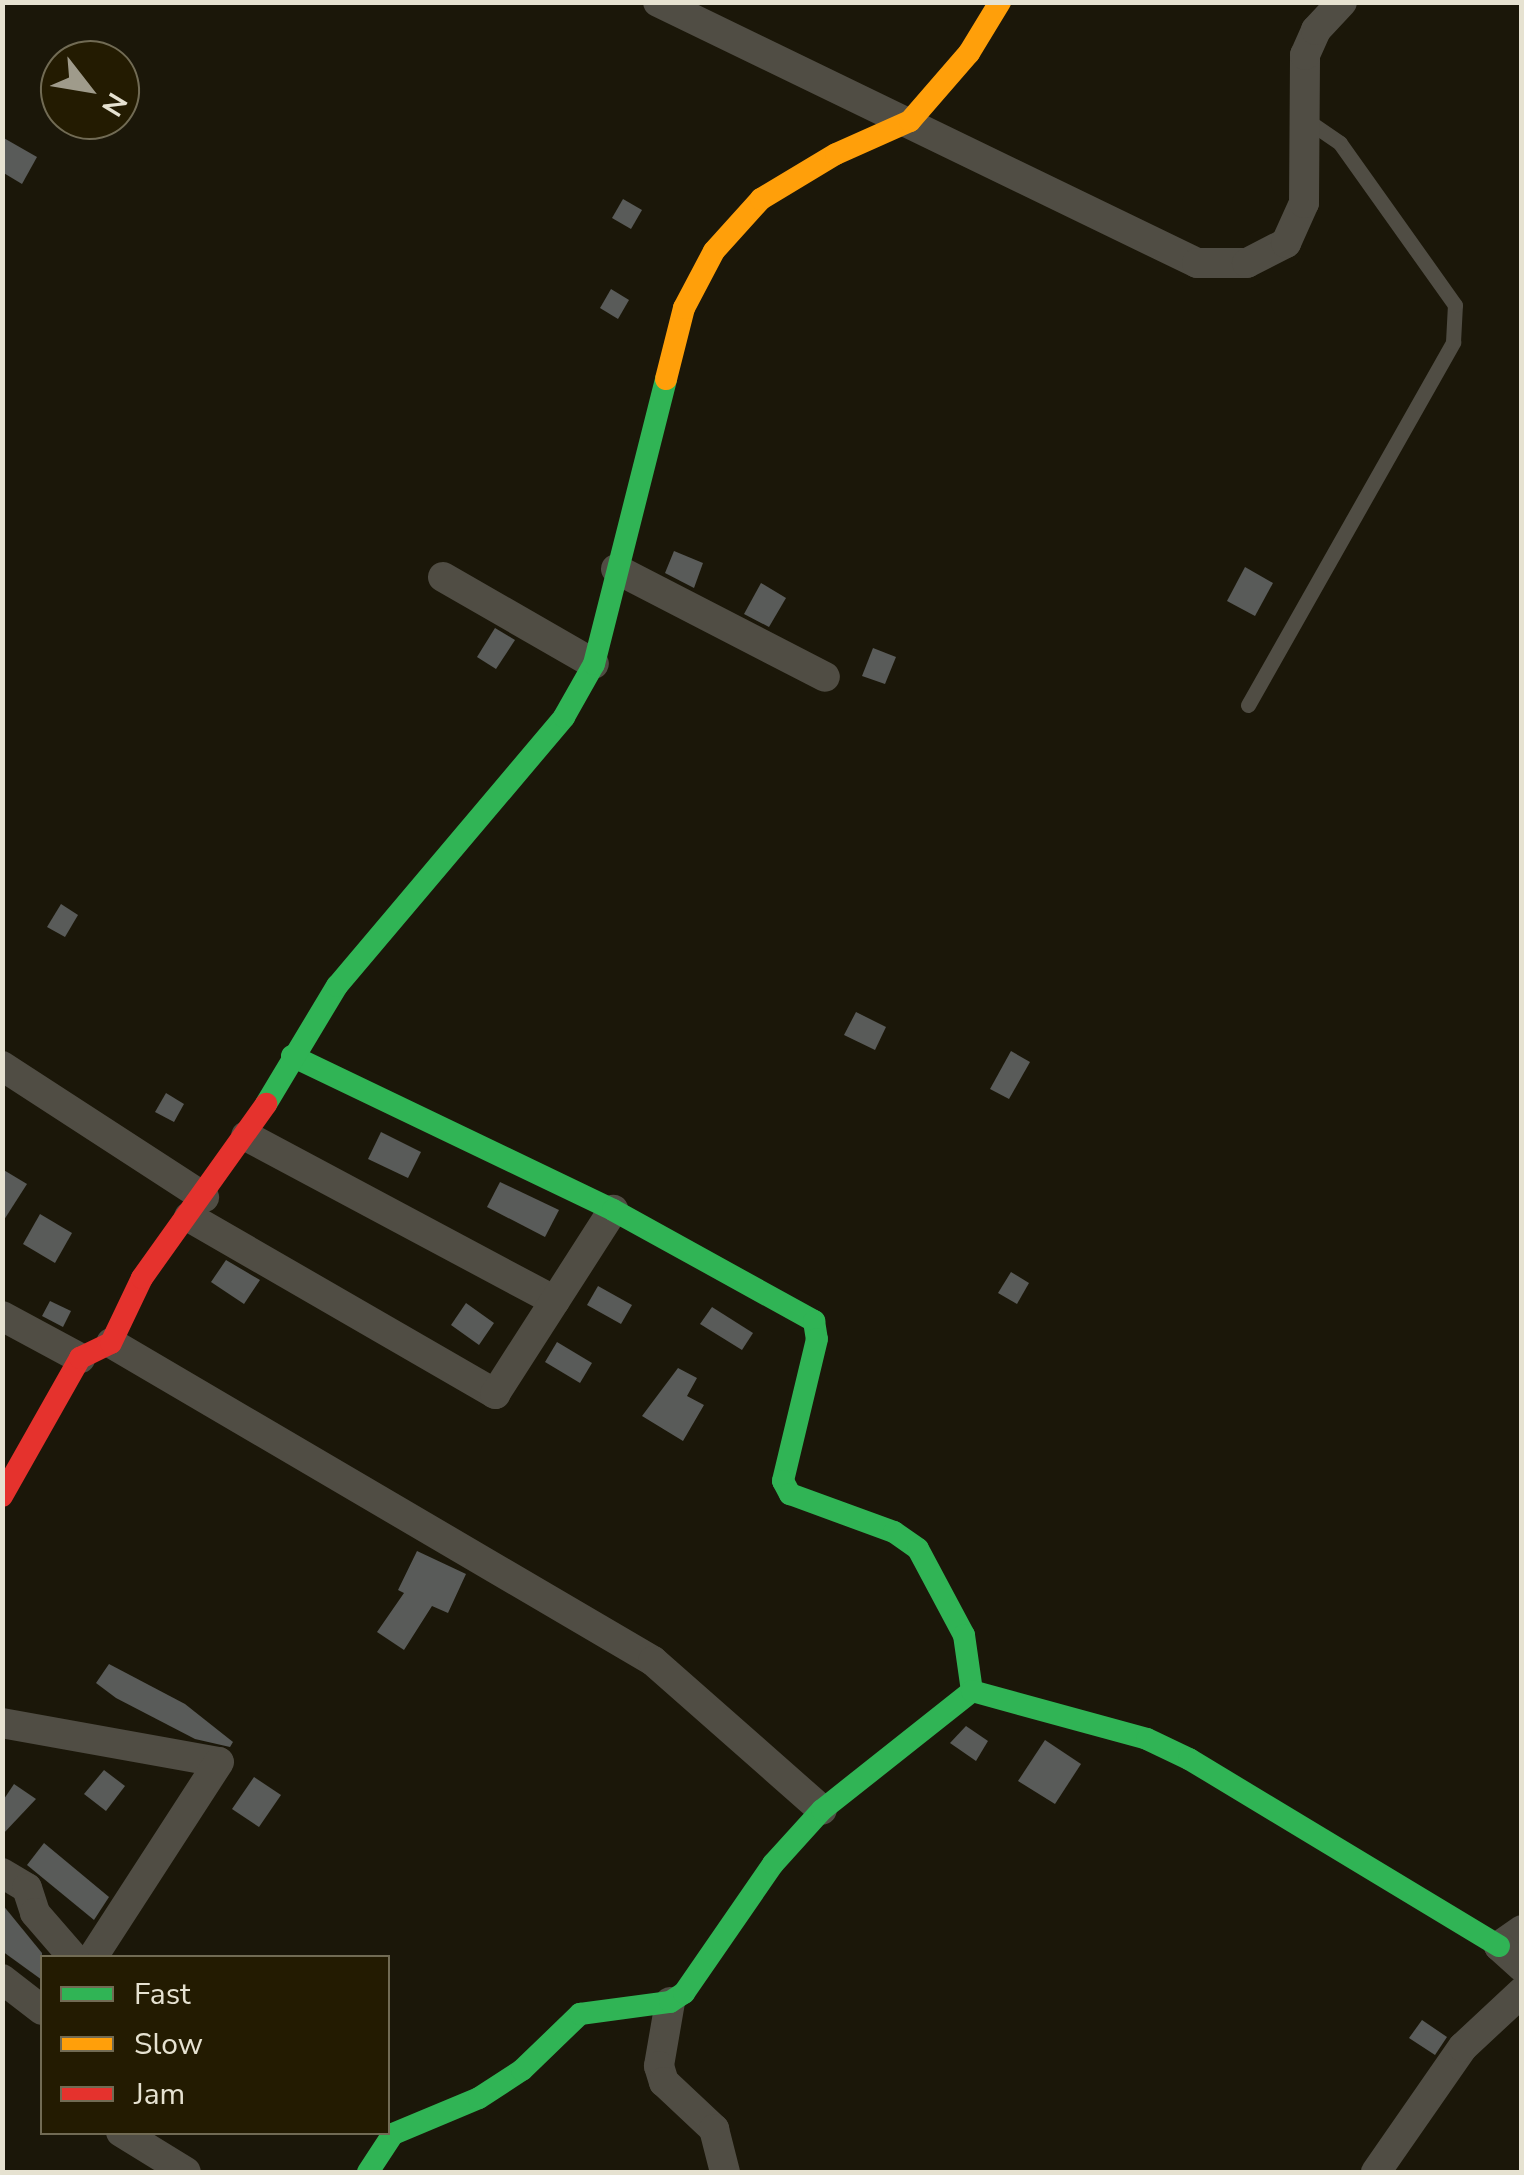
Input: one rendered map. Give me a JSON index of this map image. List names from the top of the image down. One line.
{"legend":["Fast","Slow","Jam"],"north":"bottom right"}
